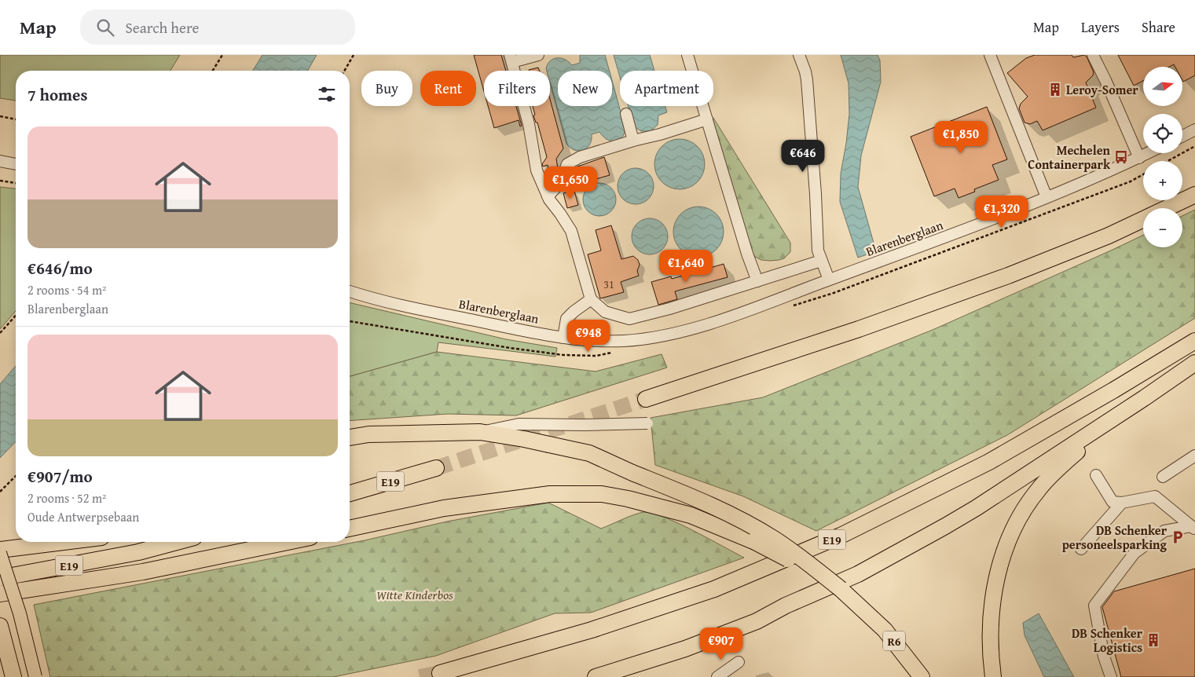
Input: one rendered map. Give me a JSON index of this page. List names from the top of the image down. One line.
{"streets":{"highway":["E19","R6"],"street":["Blarenberglaan"]},"parks":["Witte Kinderbos"],"places":{"building":["Leroy-Somer","DB Schenker Logistics"],"bus stop":["Mechelen Containerpark"],"parking":["DB Schenker personeelsparking"]},"house_numbers":["31"],"north":"right","page":{"header":"Map","search":"Search here","nav":["Map","Layers","Share"],"map_buttons":["+","−"],"chip":["Buy","Rent","Filters","New","Apartment"],"heading":"7 homes","list":[{"name":"€646/mo","note":"2 rooms · 54 m² · Blarenberglaan"},{"name":"€907/mo","note":"2 rooms · 52 m² · Oude Antwerpsebaan"}],"price":["€1,850","€646","€1,650","€1,320","€1,640","€948","€907"]}}
